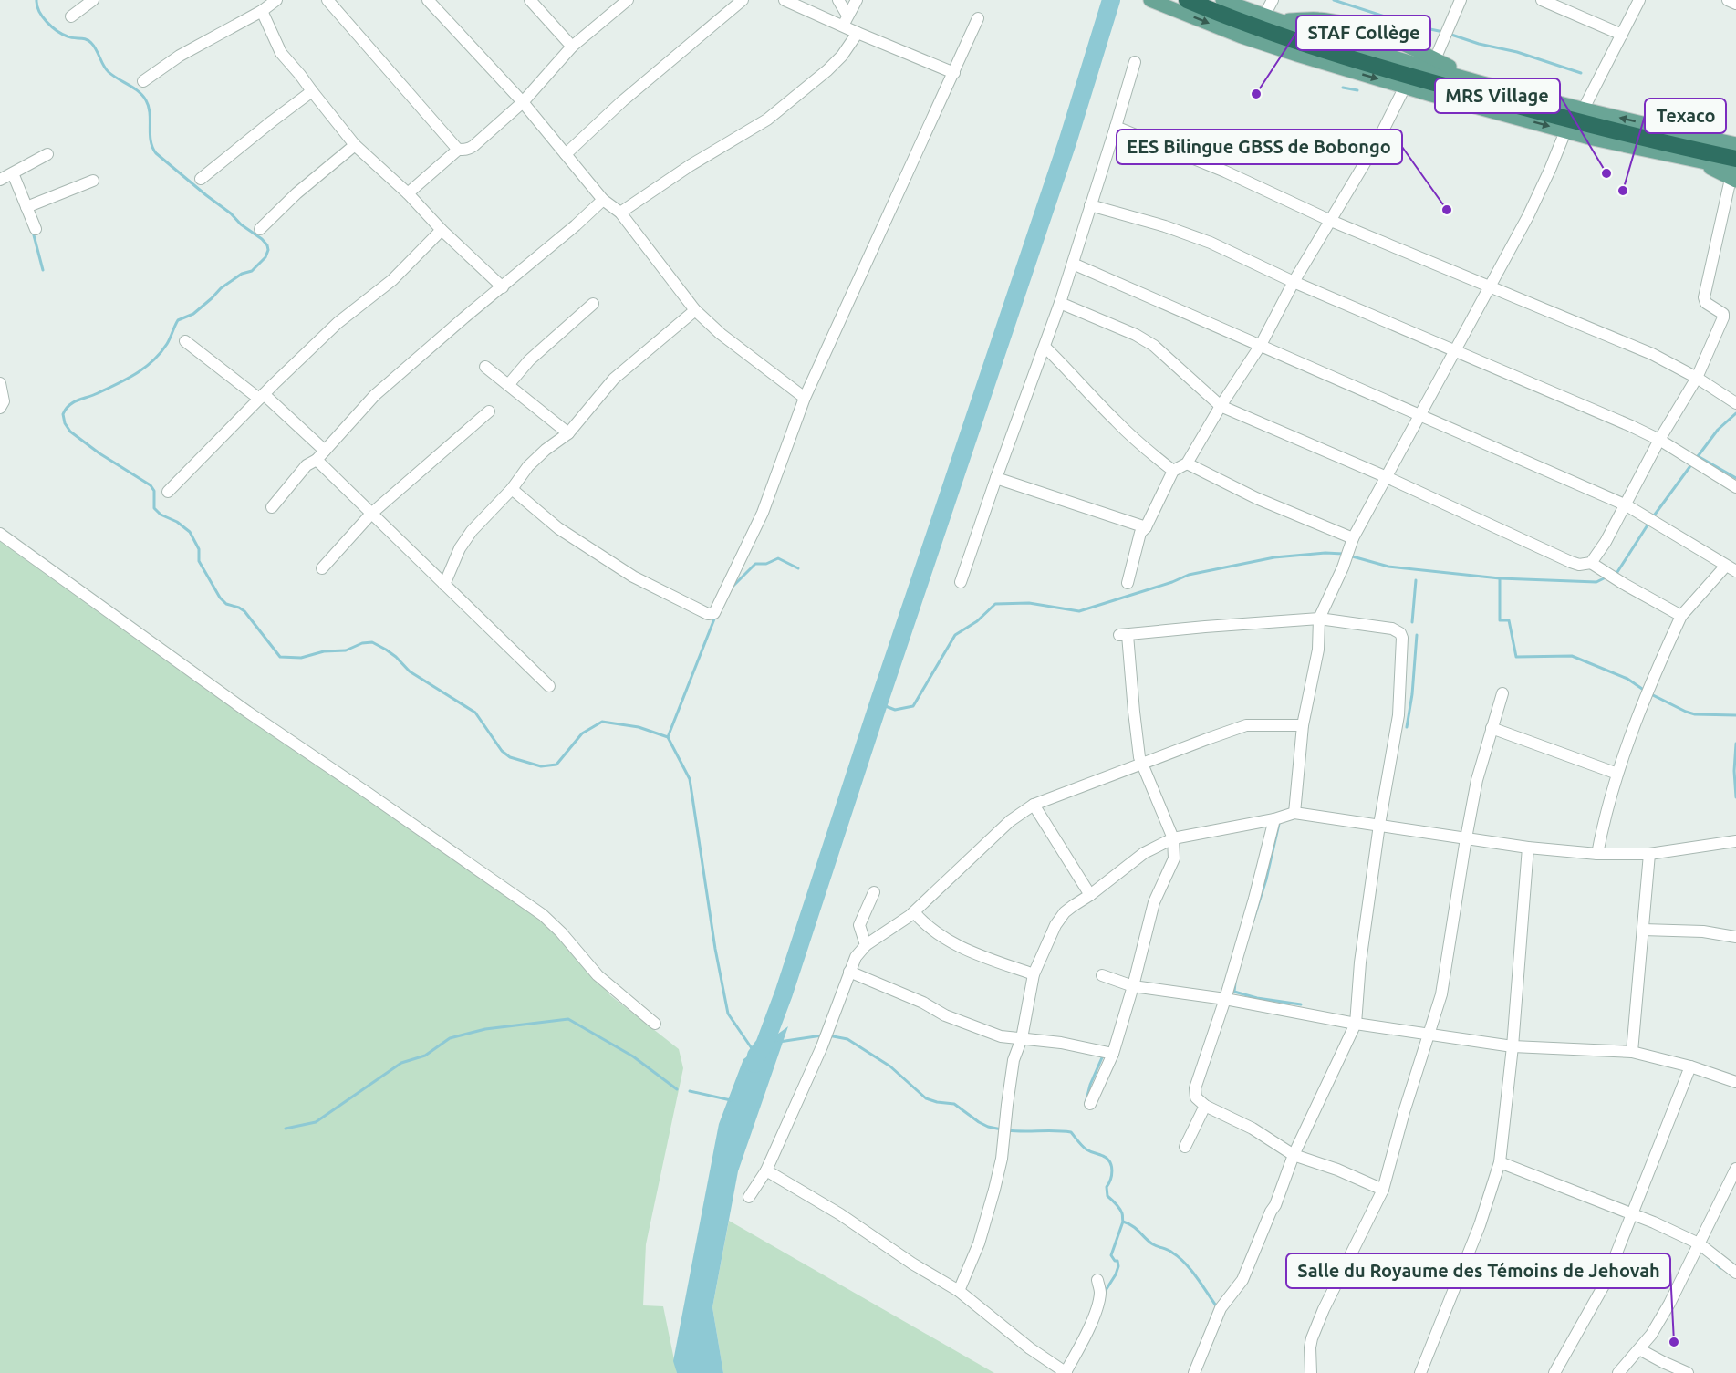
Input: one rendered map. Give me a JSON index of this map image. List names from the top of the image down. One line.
{"places":["STAF Collège","MRS Village","Texaco","EES Bilingue GBSS de Bobongo","Salle du Royaume des Témoins de Jehovah"]}
